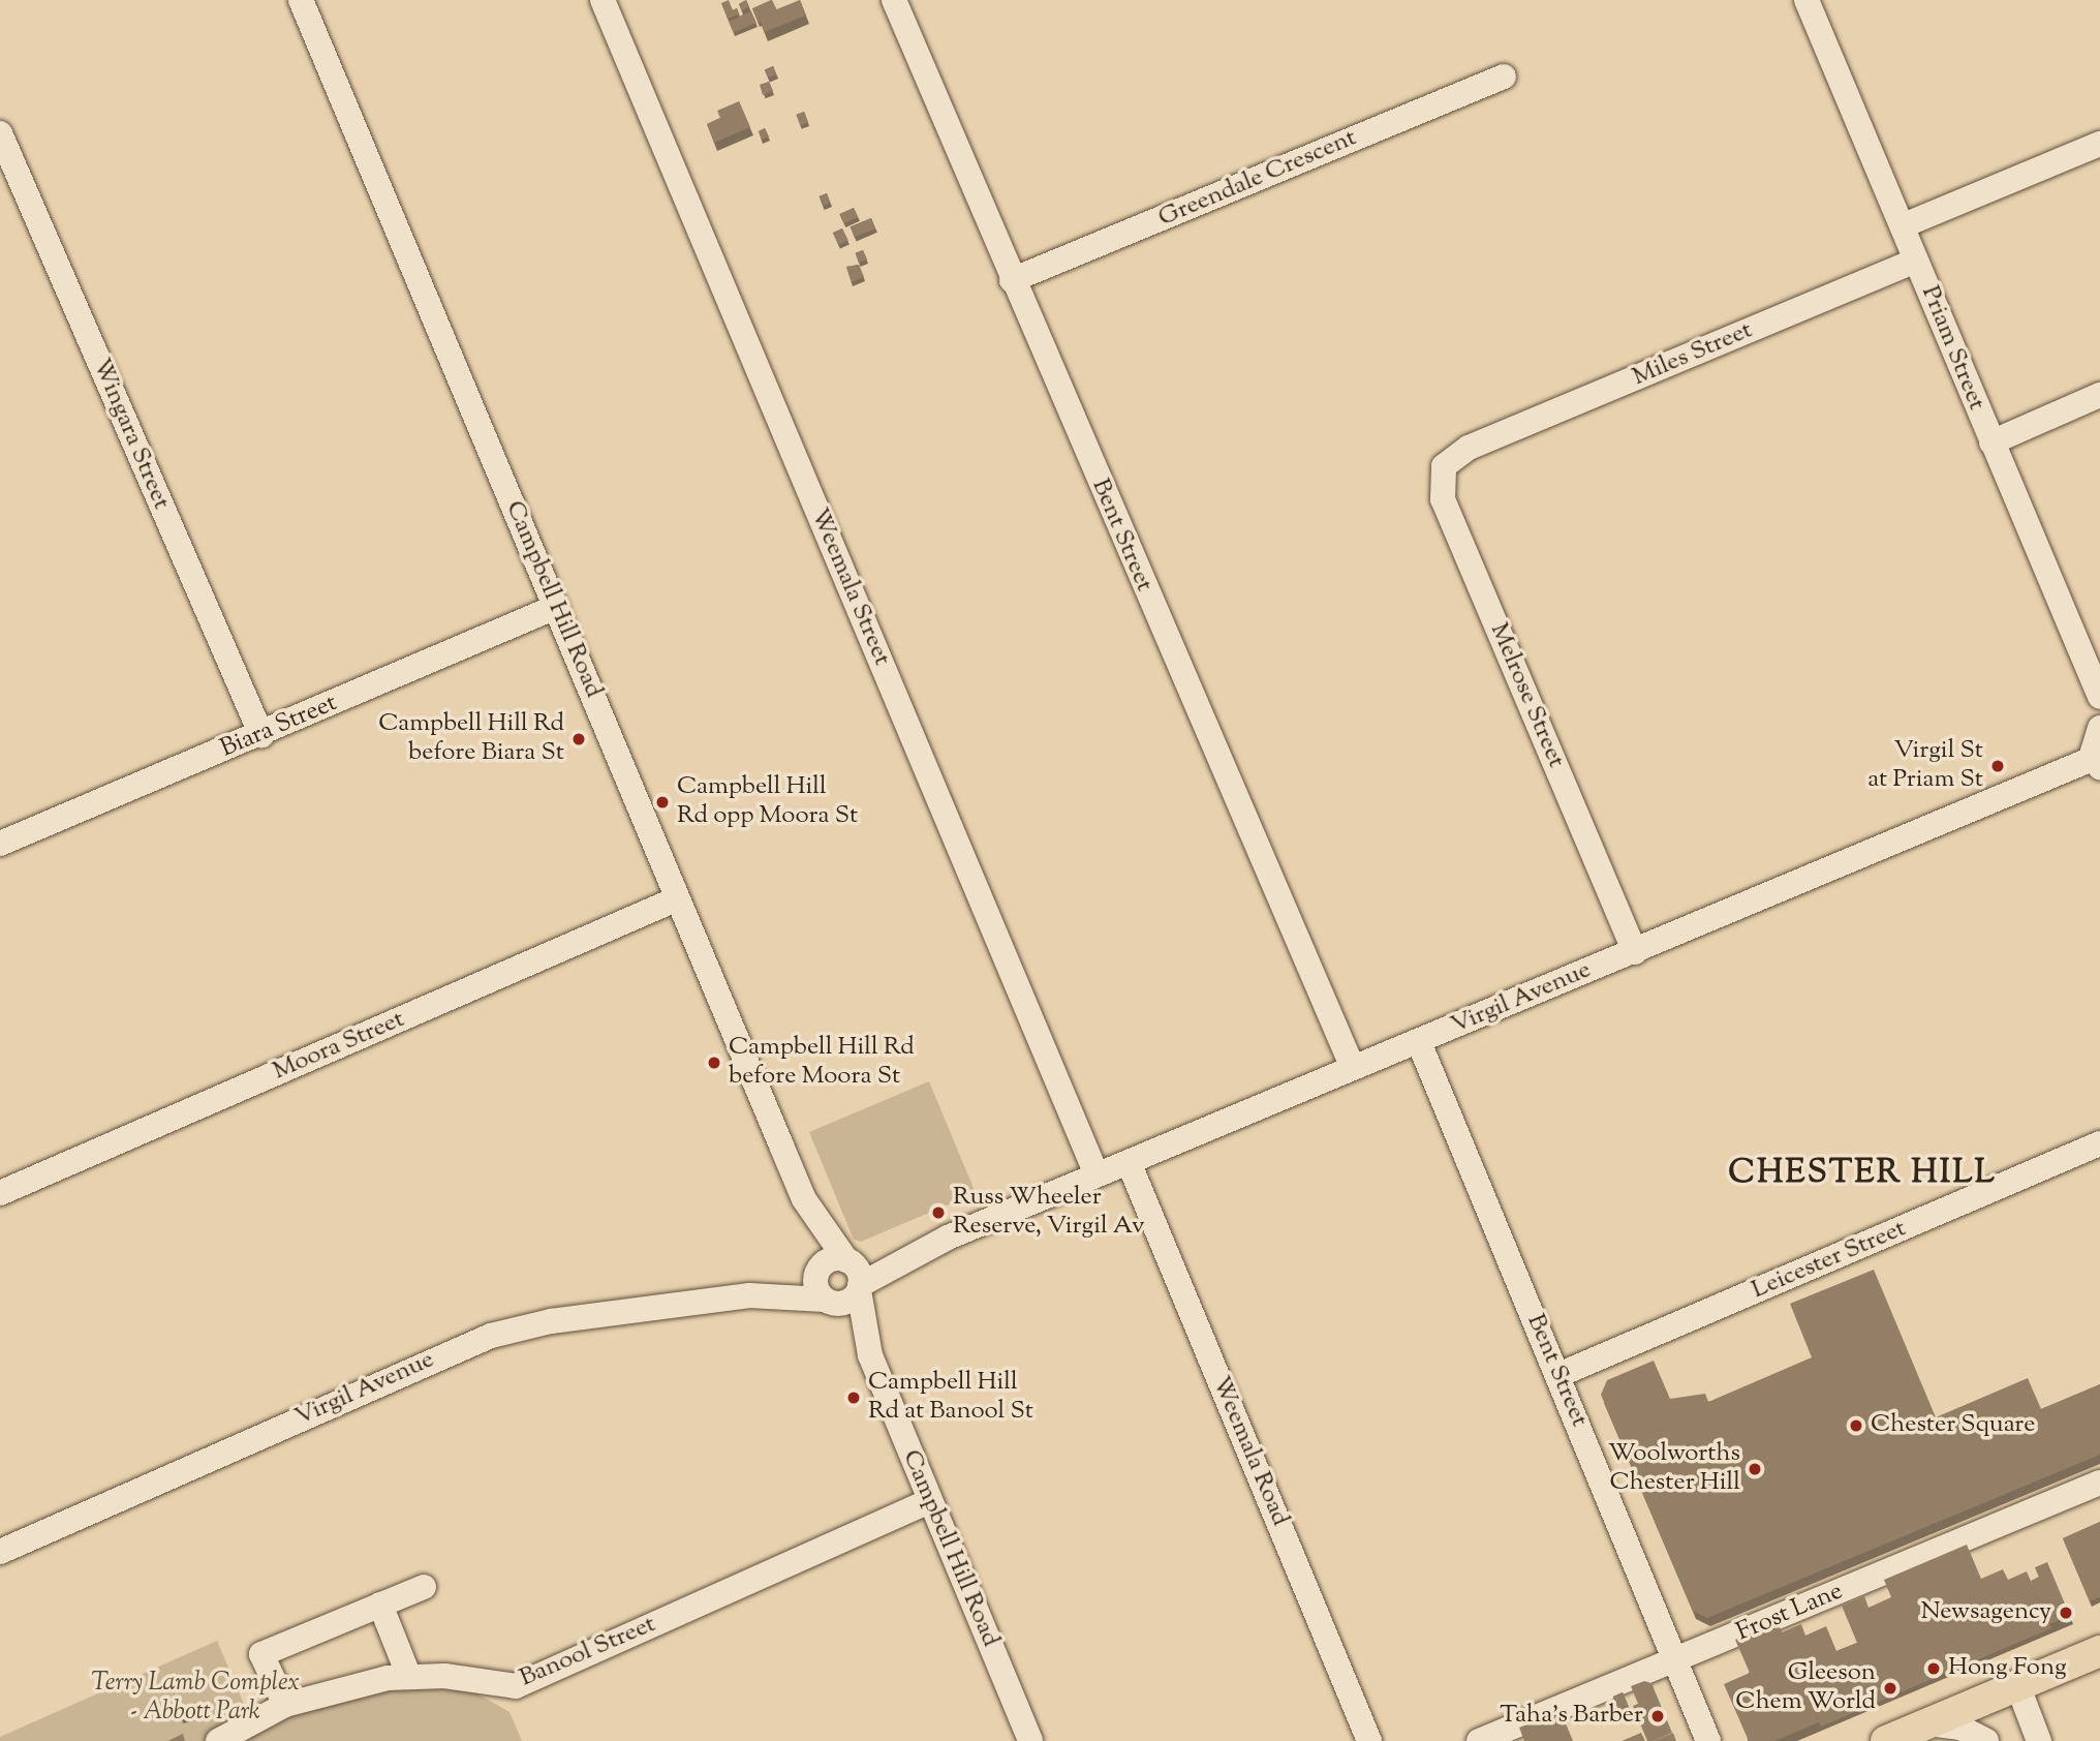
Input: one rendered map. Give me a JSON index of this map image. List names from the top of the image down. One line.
{"streets":{"street":["Greendale Crescent","Priam Street","Miles Street","Wingara Street","Bent Street","Weemala Street","Campbell Hill Road","Melrose Street","Biara Street","Virgil Avenue","Moora Street","Leicester Street","Weemala Road","Frost Lane","Banool Street"]},"crossings":[["Greendale Crescent","Bent Street"],["Priam Street","Miles Street"],["Miles Street","Melrose Street"],["Wingara Street","Biara Street"],["Bent Street","Virgil Avenue"],["Bent Street","Leicester Street"],["Bent Street","Frost Lane"],["Weemala Street","Virgil Avenue"],["Campbell Hill Road","Biara Street"],["Campbell Hill Road","Virgil Avenue"],["Campbell Hill Road","Moora Street"],["Campbell Hill Road","Banool Street"],["Melrose Street","Virgil Avenue"],["Virgil Avenue","Weemala Road"]],"districts":["CHESTER HILL"],"parks":["Terry Lamb Complex - Abbott Park"],"places":["Campbell Hill Rd before Biara St","Virgil St at Priam St","Campbell Hill Rd opp Moora St","Campbell Hill Rd before Moora St","Russ Wheeler Reserve, Virgil Av","Campbell Hill Rd at Banool St","Chester Square","Woolworths Chester Hill","Newsagency","Hong Fong","Gleeson Chem World","Taha's Barber"]}
